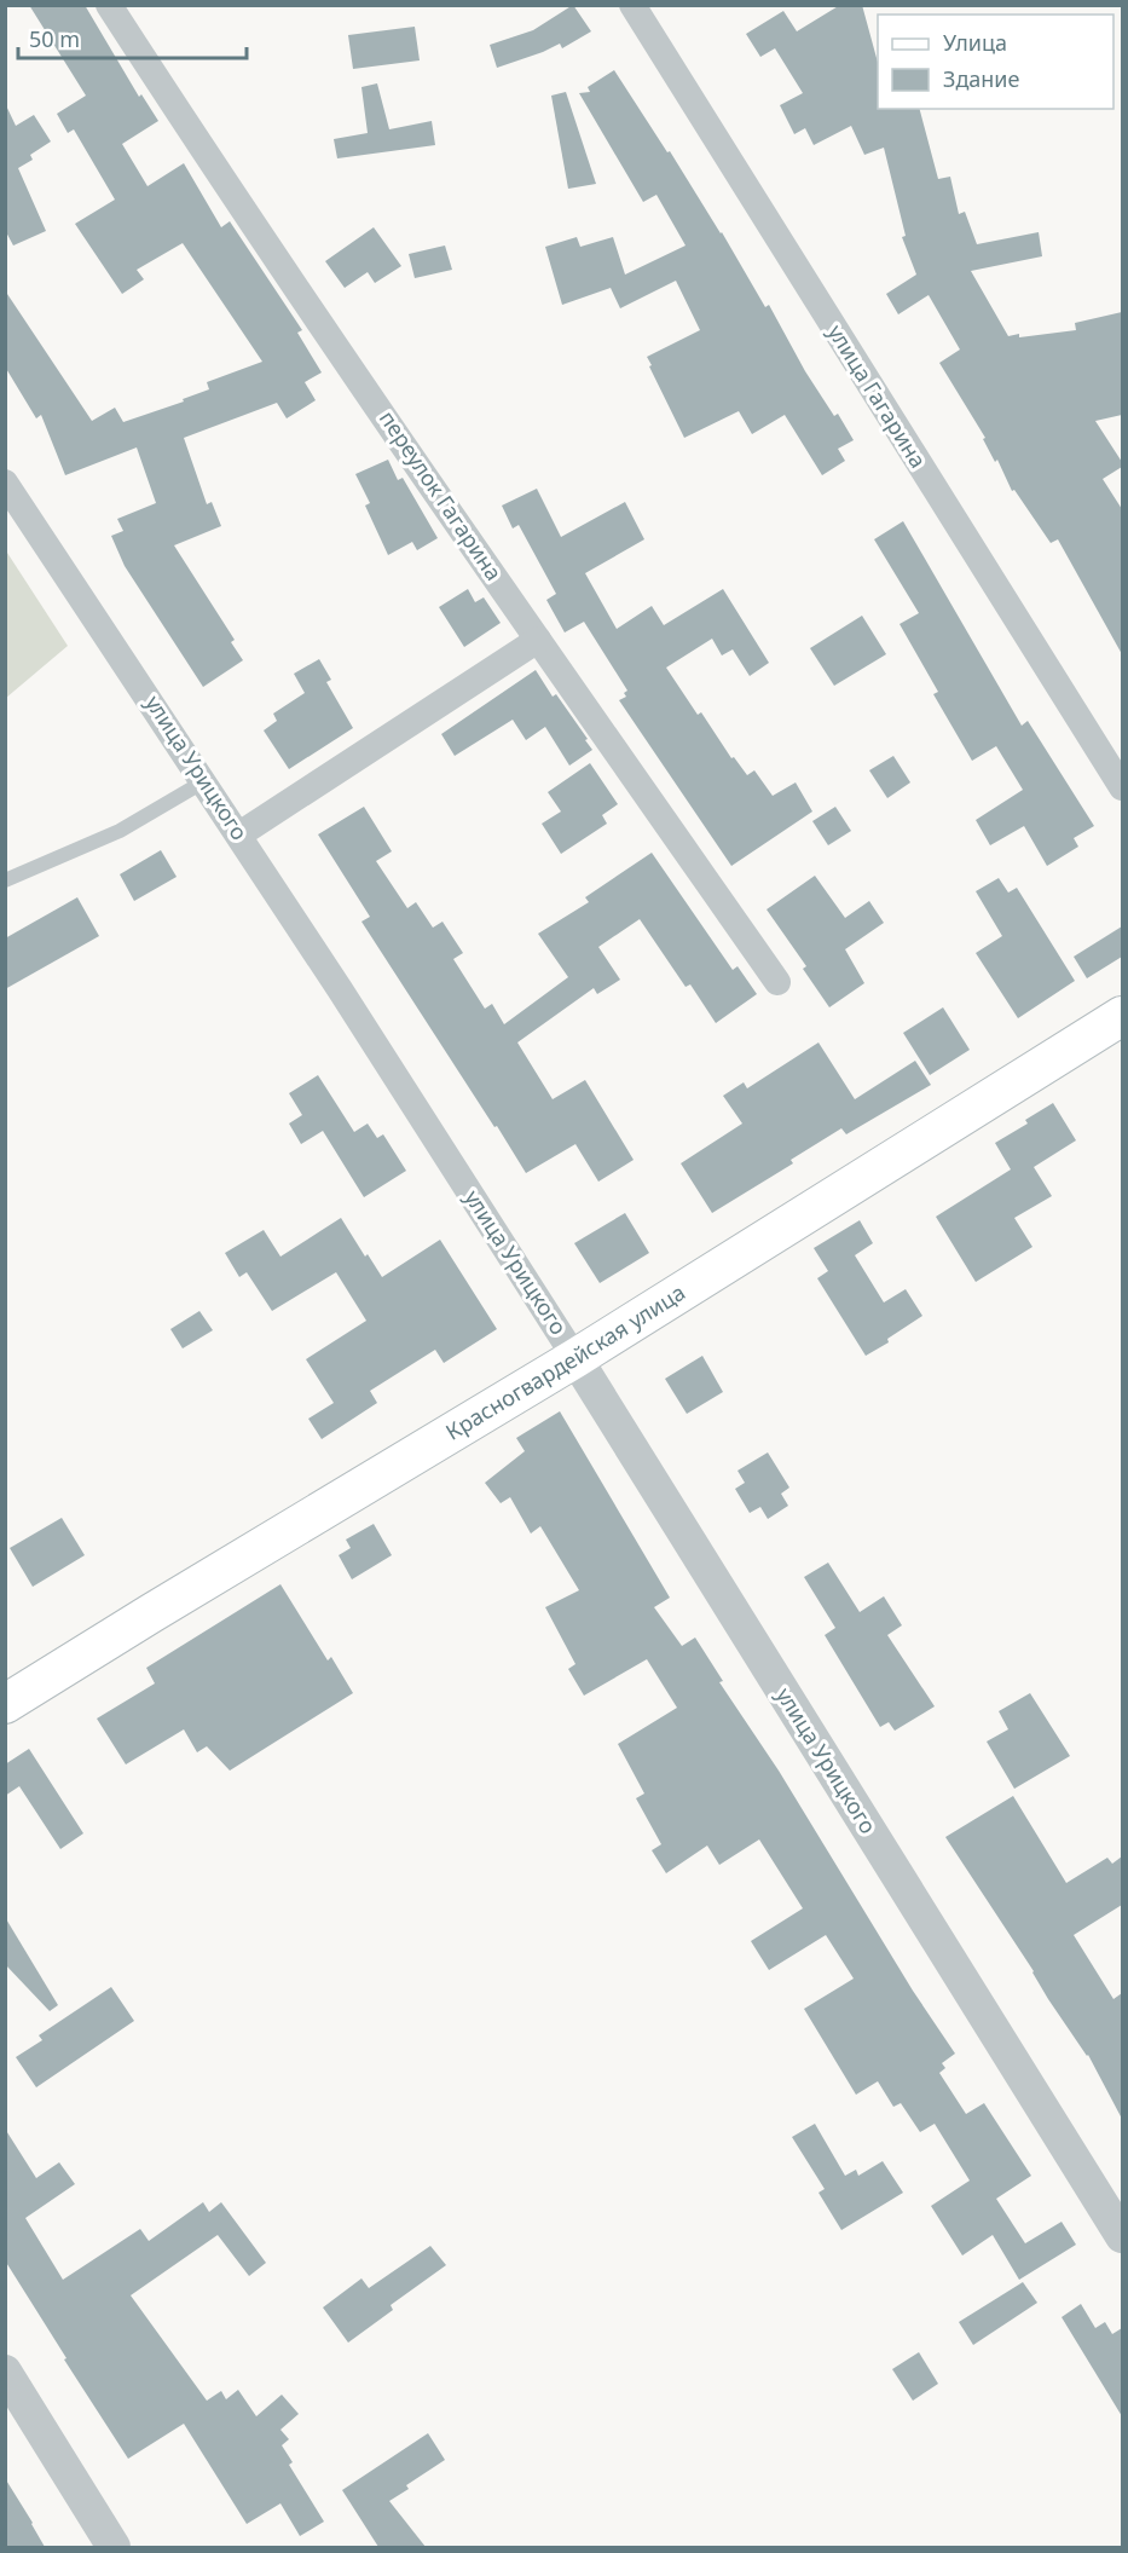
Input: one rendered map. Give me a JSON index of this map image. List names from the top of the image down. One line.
{"streets":{"main road":["Красногвардейская улица"],"street":["улица Гагарина","переулок Гагарина","улица Урицкого"]},"crossings":[["улица Урицкого","Красногвардейская улица"]],"legend":["Улица","Здание"],"scale_bar":"50 m"}
